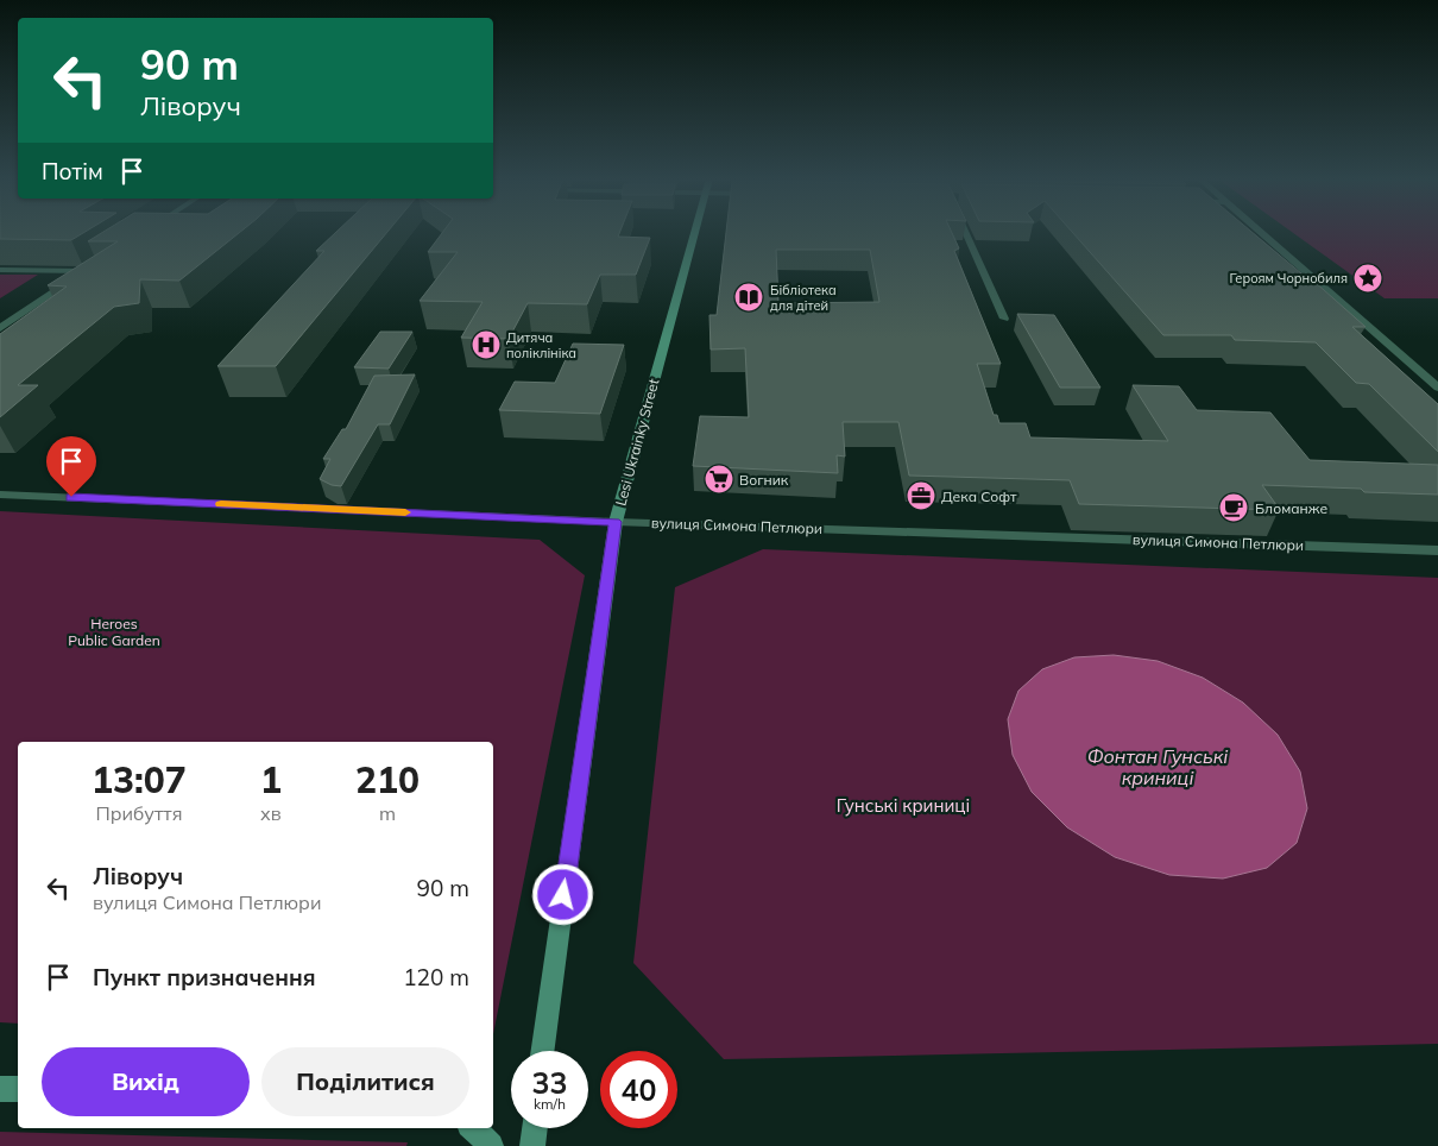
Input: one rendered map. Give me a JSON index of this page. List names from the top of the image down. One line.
{"streets":{"street":["Lesi Ukrainky Street","вулиця Симона Петлюри"]},"crossings":[["Lesi Ukrainky Street","вулиця Симона Петлюри"]],"water":["Фонтан Гунські криниці"],"parks":["Heroes Public Garden","Гунські криниці"],"places":{"place":["Героям Чорнобиля"],"library":["Бібліотека для дітей"],"hospital":["Дитяча поліклініка"],"supermarket":["Вогник"],"office":["Дека Софт"],"cafe":["Бломанже"]},"page":{"turn":["90 m","Ліворуч"],"then":"Потім","eta":["13:07","Прибуття","1","хв","210","m"],"list":[{"name":"Ліворуч","note":"вулиця Симона Петлюри","value":"90 m"},{"name":"Пункт призначення","value":"120 m"}],"buttons":["Вихід","Поділитися"],"speed":"33 km/h","limit":"40"}}
